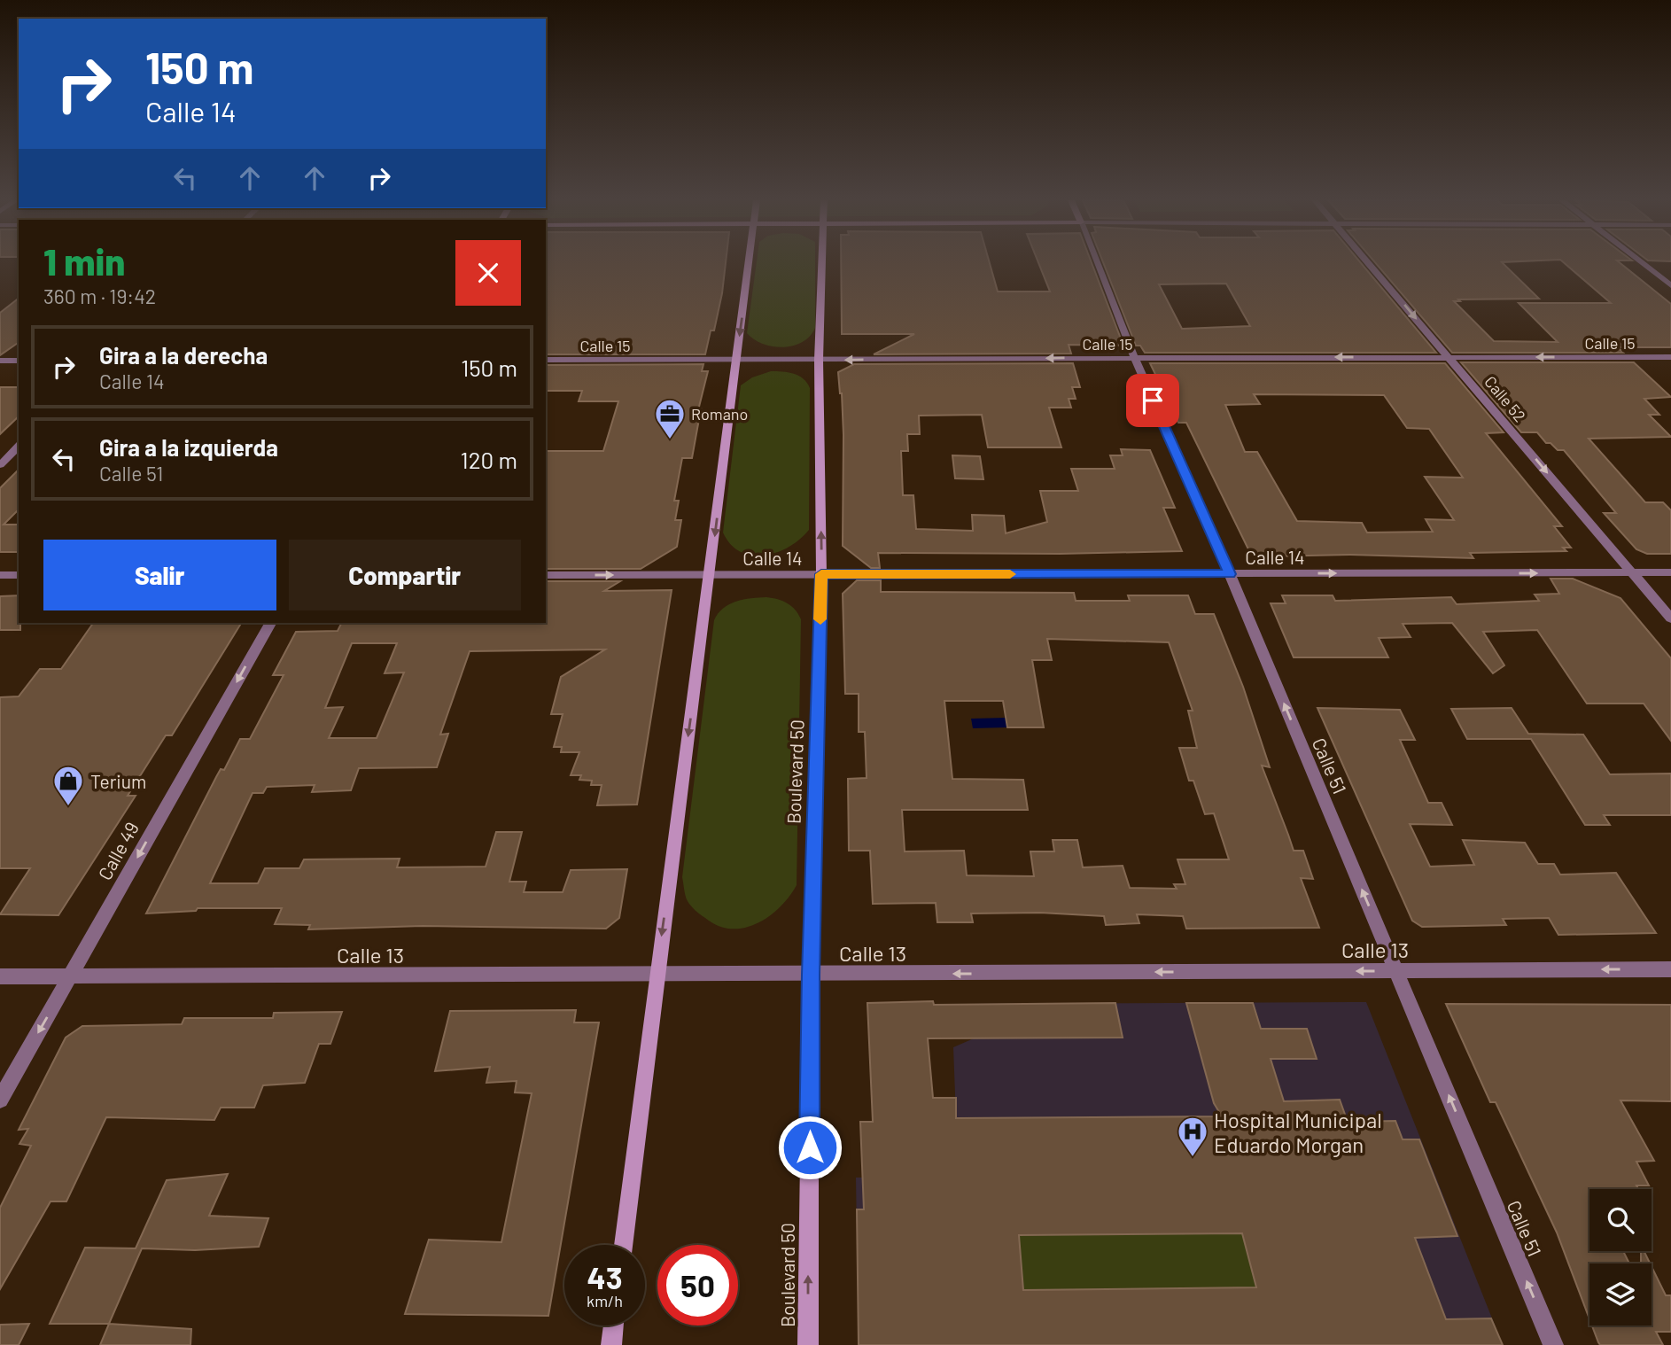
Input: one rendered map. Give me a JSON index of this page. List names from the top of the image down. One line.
{"streets":{"main road":["Boulevard 50"],"street":["Calle 15","Calle 52","Calle 14","Calle 51","Calle 49","Calle 13"]},"crossings":[["Calle 15","Calle 52"],["Calle 15","Calle 51"],["Calle 15","Boulevard 50"],["Calle 52","Calle 14"],["Calle 14","Calle 51"],["Calle 14","Boulevard 50"],["Calle 51","Calle 13"],["Boulevard 50","Calle 13"],["Calle 49","Calle 13"]],"one_way":["Calle 15","Calle 52","Calle 14","Calle 51","Calle 49","Calle 13"],"places":{"office":["Romano"],"shop":["Terium"],"hospital":["Hospital Municipal Eduardo Morgan"]},"page":{"turn":["150 m","Calle 14"],"heading":["1 min","360 m · 19:42"],"list":[{"name":"Gira a la derecha","note":"Calle 14","value":"150 m"},{"name":"Gira a la izquierda","note":"Calle 51","value":"120 m"}],"buttons":["Salir","Compartir"],"speed":"43 km/h","limit":"50"}}
